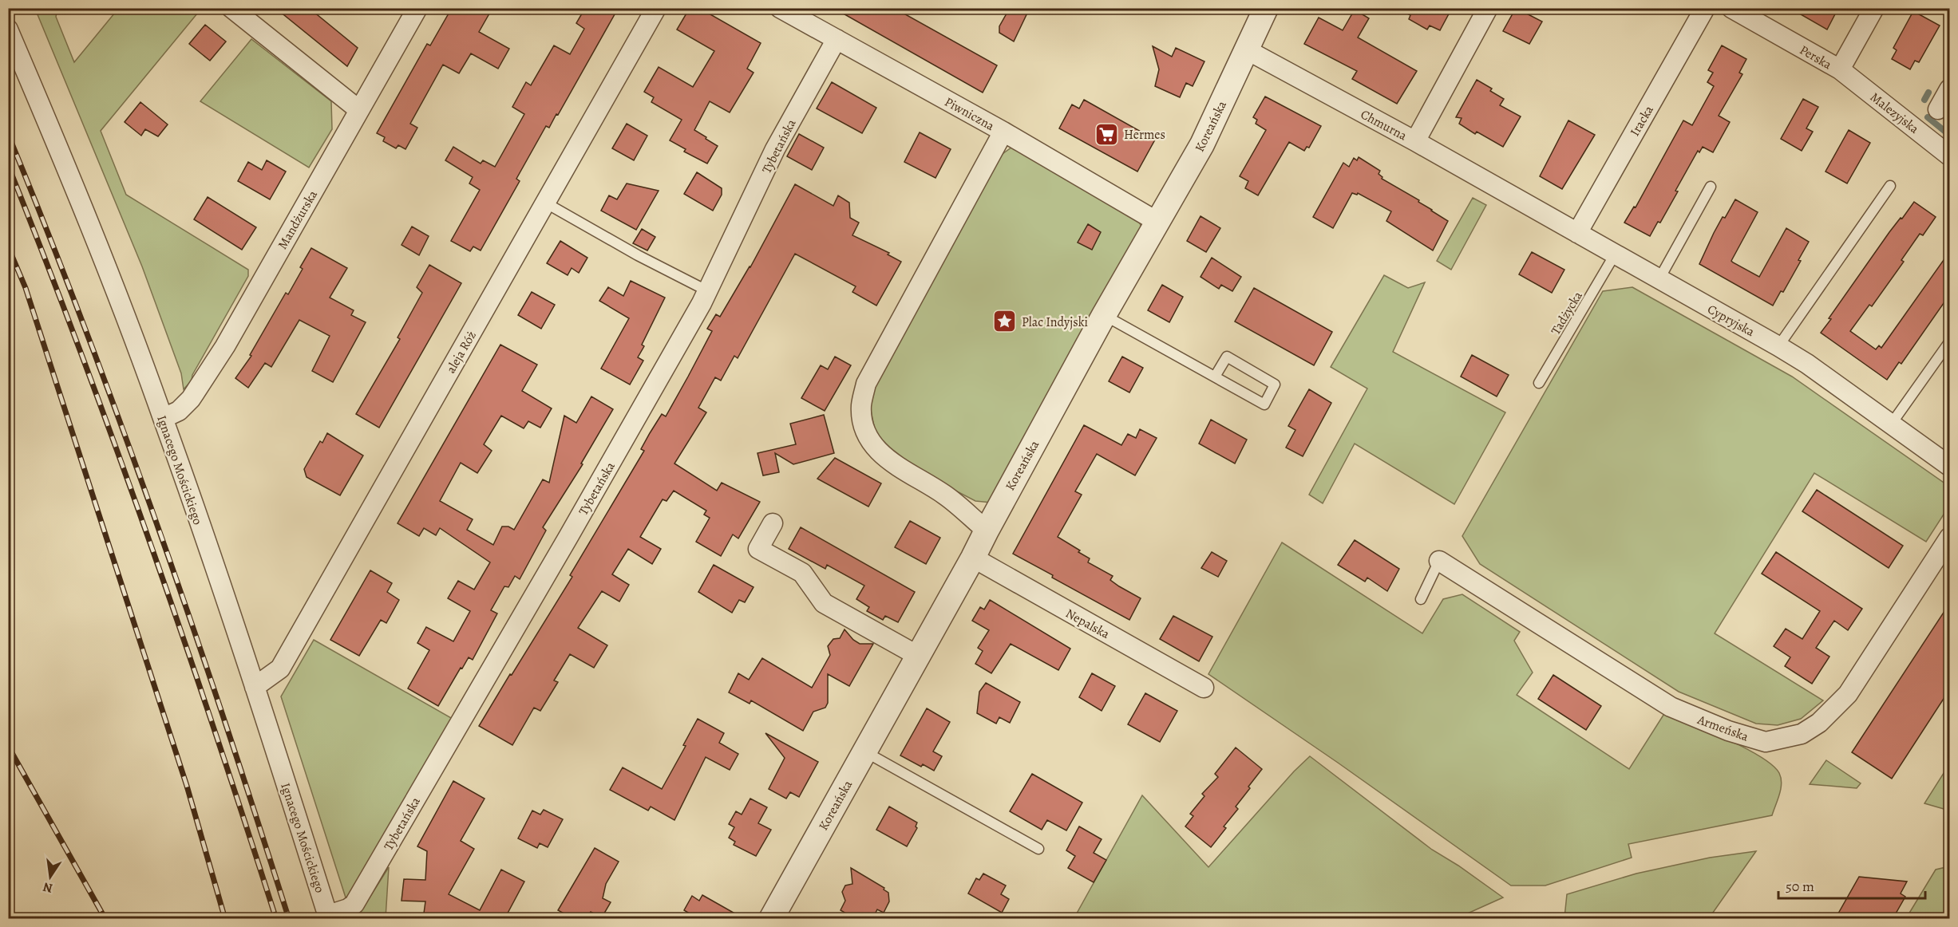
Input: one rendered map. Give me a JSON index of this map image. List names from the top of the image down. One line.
{"streets":{"street":["Perska","Malezyjska","Piwniczna","Iracka","Chmurna","Koreańska","Tybetańska","Mandżurska","Cypryjska","aleja Róż","Ignacego Mościckiego","Nepalska","Armeńska"],"lane":["Tadżycka"]},"crossings":[["Perska","Malezyjska"],["Piwniczna","Koreańska"],["Piwniczna","Tybetańska"],["Iracka","Cypryjska"],["Chmurna","Koreańska"],["Chmurna","Cypryjska"],["Koreańska","Nepalska"],["Tybetańska","Ignacego Mościckiego"],["Mandżurska","Ignacego Mościckiego"],["Tadżycka","Cypryjska"],["aleja Róż","Ignacego Mościckiego"]],"places":{"supermarket":["Hermes"],"place":["Plac Indyjski"]},"scale_bar":"50 m","north":"bottom"}
